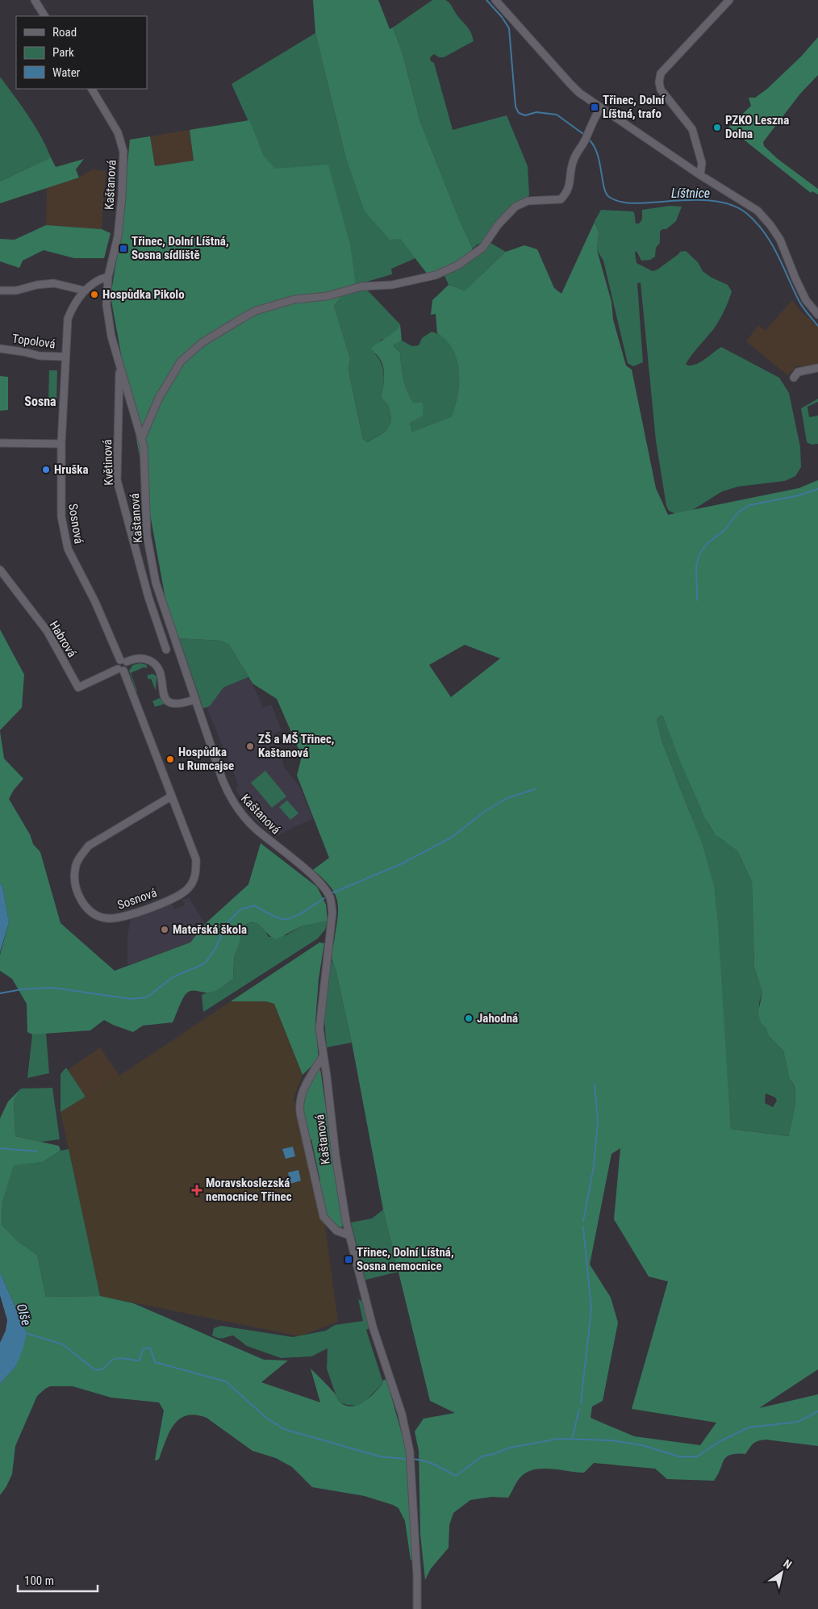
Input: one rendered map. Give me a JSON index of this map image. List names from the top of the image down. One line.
{"streets":{"street":["Kaštanová","Topolová","Květinová","Sosnová","Habrová"]},"crossings":[["Kaštanová","Květinová"],["Kaštanová","Sosnová"],["Topolová","Sosnová"],["Sosnová","Habrová"]],"districts":["Sosna"],"water":["Líštnice","Olše"],"places":{"transit":["Třinec, Dolní Líštná, trafo","Třinec, Dolní Líštná, Sosna sídliště","Třinec, Dolní Líštná, Sosna nemocnice"],"other":["PZKO Leszna Dolna","Hospůdka Pikolo","Hruška","ZŠ a MŠ Třinec, Kaštanová","Hospůdka u Rumcajse","Mateřská škola","Jahodná"],"health":["Moravskoslezská nemocnice Třinec"]},"legend":["Road","Park","Water"],"scale_bar":"100 m","north":"top right"}
